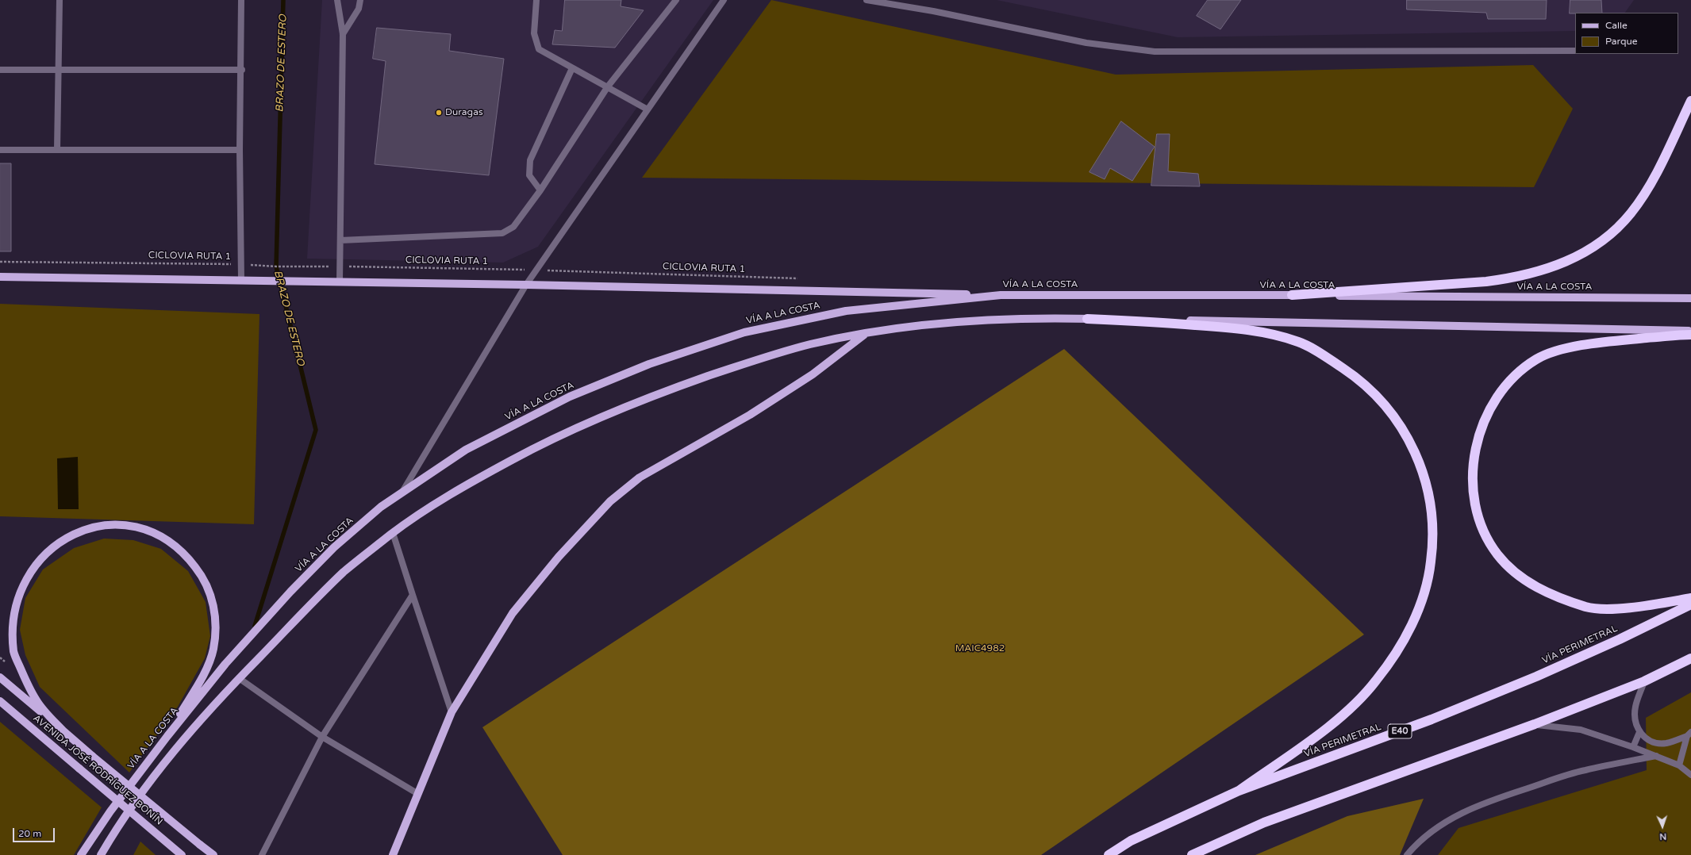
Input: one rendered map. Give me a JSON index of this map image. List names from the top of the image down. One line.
{"streets":{"highway":["VÍA PERIMETRAL","E40"],"main road":["VÍA A LA COSTA","AVENIDA JOSÉ RODRÍGUEZ BONÍN"],"path":["CICLOVIA RUTA 1"]},"water":["BRAZO DE ESTERO"],"parks":["MAIC4982"],"places":["Duragas"],"legend":["Calle","Parque"],"scale_bar":"20 m","north":"bottom"}
